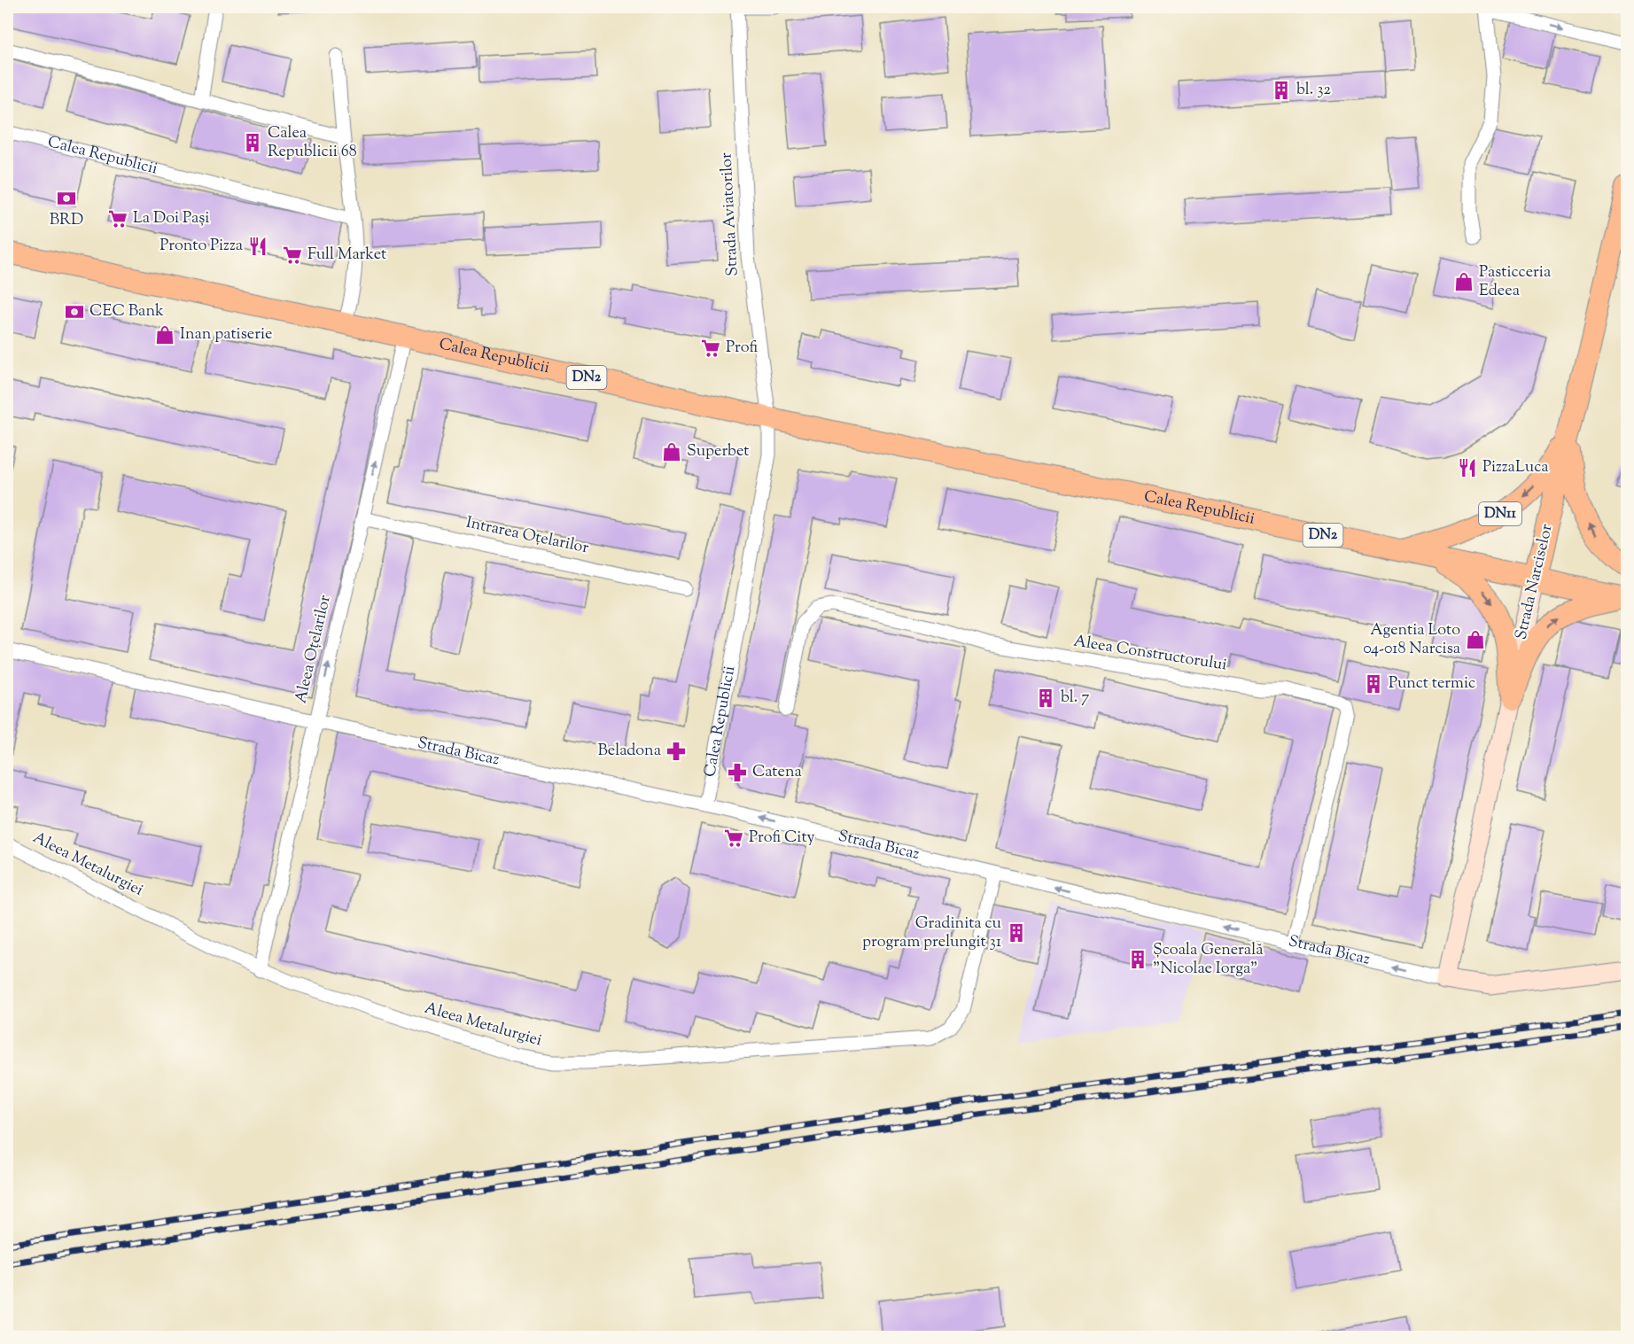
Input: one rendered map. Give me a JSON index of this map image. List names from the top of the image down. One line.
{"streets":{"main road":["Calea Republicii","DN2","DN11","Strada Narciselor"],"street":["Strada Aviatorilor","Intrarea Oțelarilor","Aleea Oțelarilor","Aleea Constructorului","Strada Bicaz","Aleea Metalurgiei"]},"crossings":[["Calea Republicii","Strada Aviatorilor"],["Calea Republicii","DN11"],["Calea Republicii","Strada Narciselor"],["Calea Republicii","Aleea Oțelarilor"],["Calea Republicii","Strada Bicaz"],["DN11","Strada Narciselor"],["Intrarea Oțelarilor","Aleea Oțelarilor"],["Strada Narciselor","Strada Bicaz"],["Aleea Oțelarilor","Strada Bicaz"],["Aleea Oțelarilor","Aleea Metalurgiei"],["Aleea Constructorului","Strada Bicaz"],["Strada Bicaz","Aleea Metalurgiei"]],"one_way":["Aleea Oțelarilor","Strada Bicaz"],"places":{"building":["bl. 32","Calea Republicii 68","Punct termic","bl. 7","Gradinita cu program prelungit 31","Școala Generală \"Nicolae Iorga\""],"bank":["BRD","CEC Bank"],"supermarket":["La Doi Pași","Full Market","Profi","Profi City"],"restaurant":["Pronto Pizza","PizzaLuca"],"shop":["Pasticceria Edeea","Inan patiserie","Superbet","Agentia Loto 04-018 Narcisa"],"pharmacy":["Beladona","Catena"]}}
